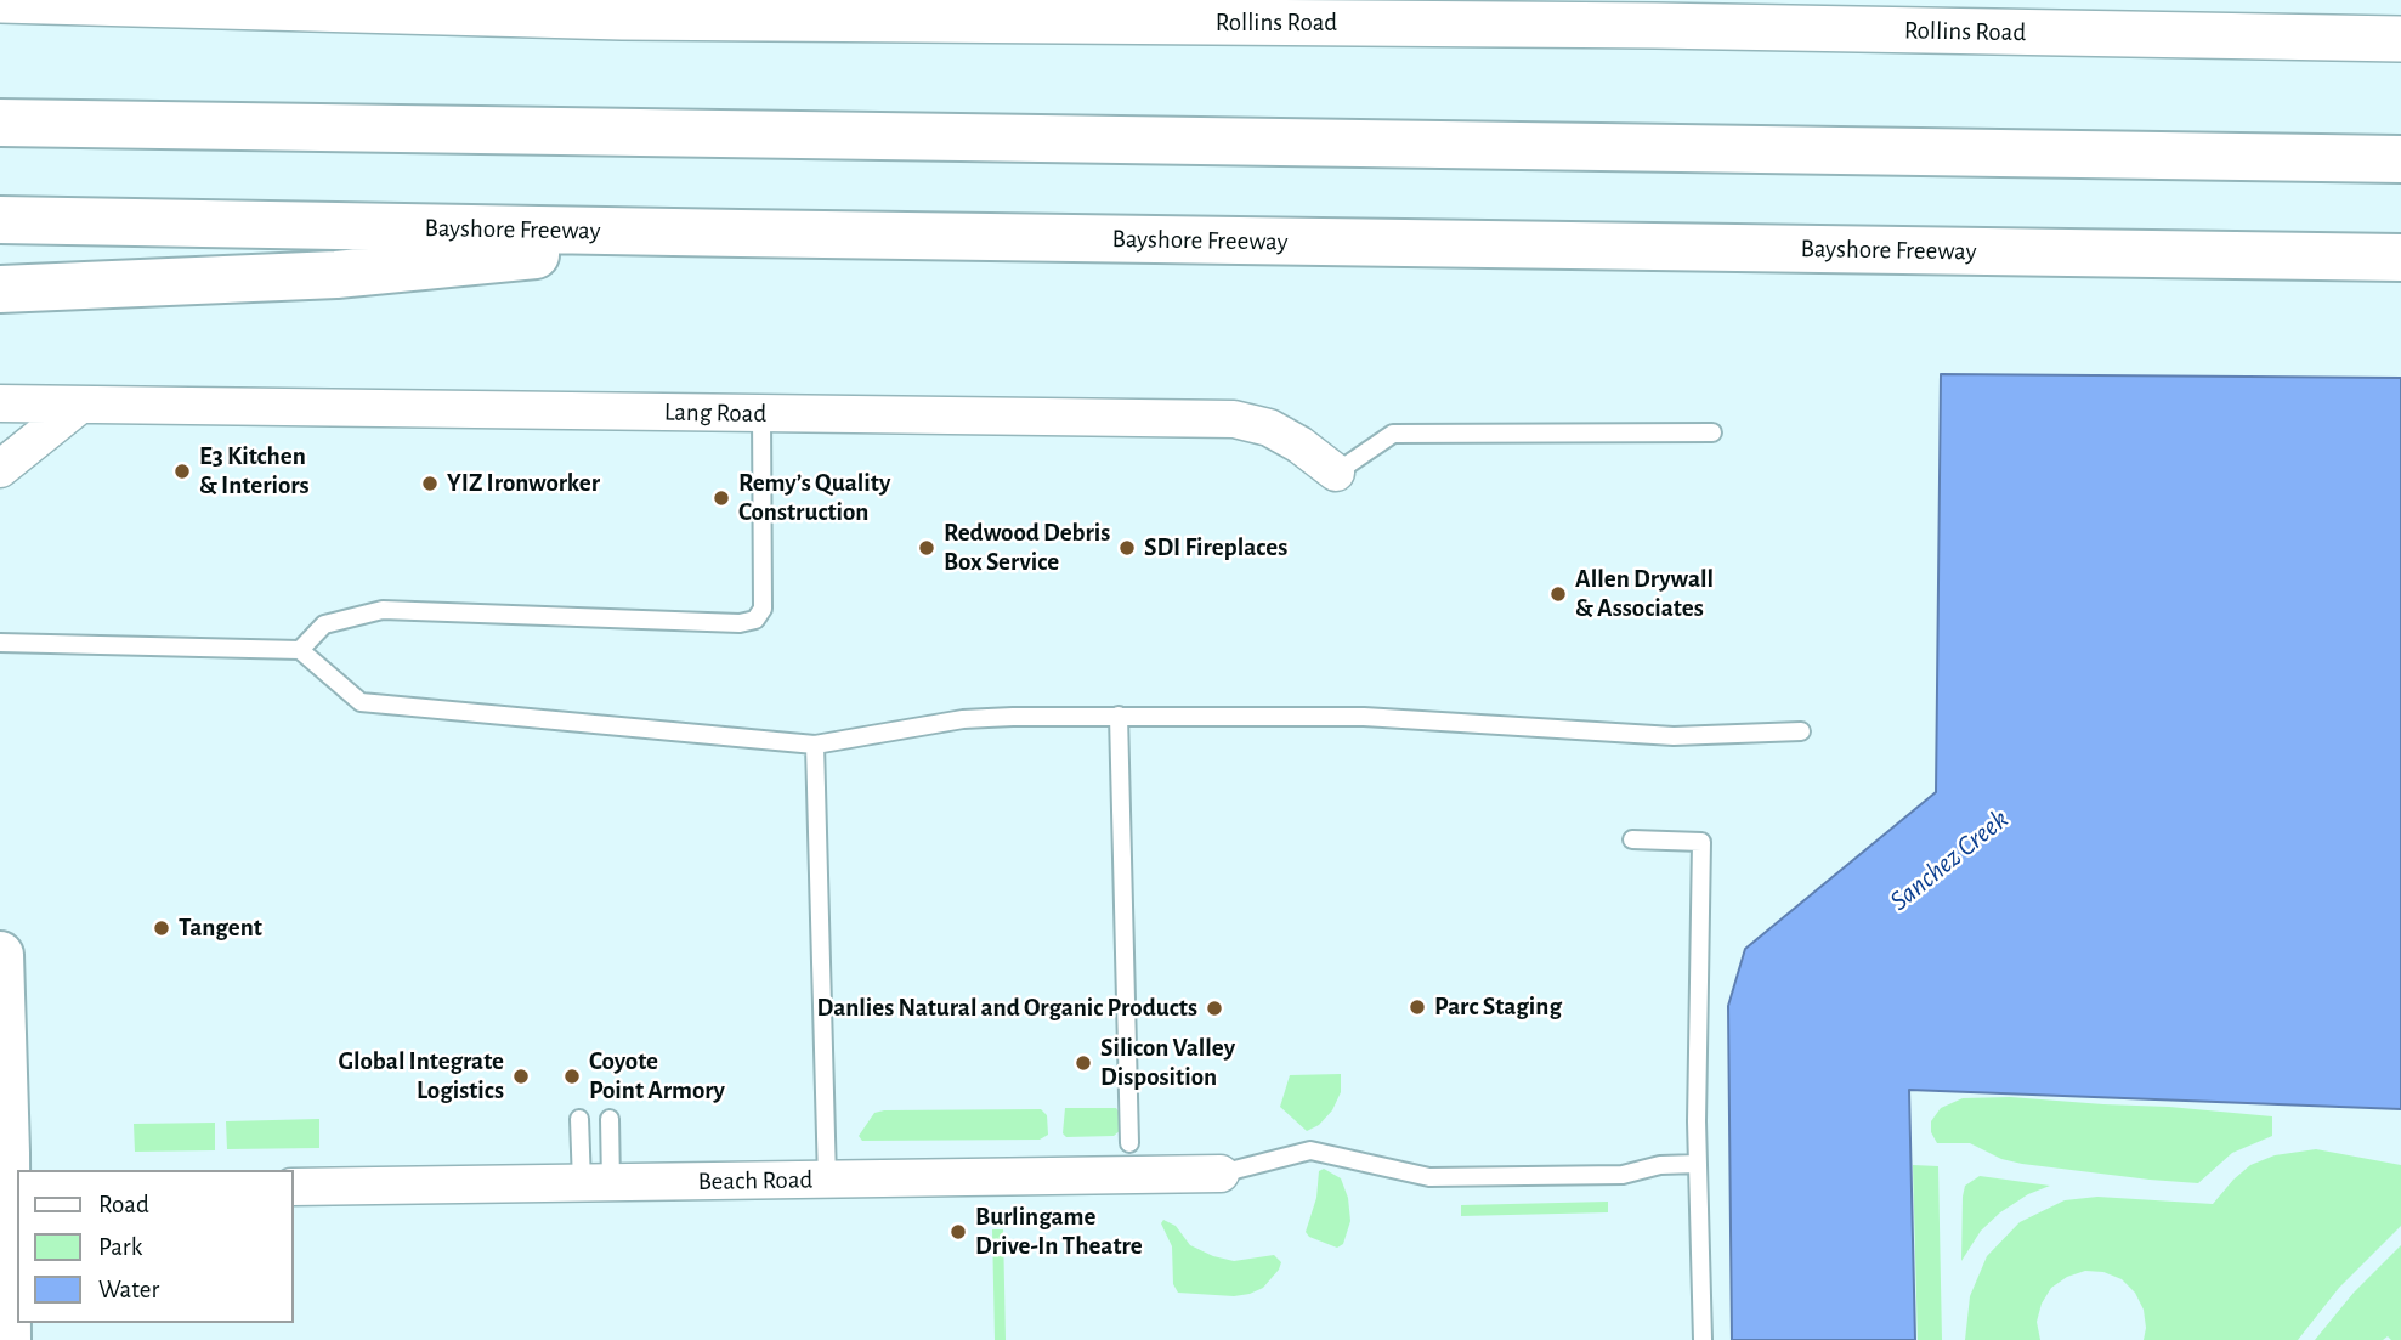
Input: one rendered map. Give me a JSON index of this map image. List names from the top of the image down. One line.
{"streets":{"main road":["Bayshore Freeway"],"street":["Rollins Road","Lang Road","Beach Road"]},"water":["Sanchez Creek"],"places":["E3 Kitchen & Interiors","YIZ Ironworker","Remy’s Quality Construction","Redwood Debris Box Service","SDI Fireplaces","Allen Drywall & Associates","Tangent","Parc Staging","Danlies Natural and Organic Products","Silicon Valley Disposition","Global Integrate Logistics","Coyote Point Armory","Burlingame Drive-In Theatre"],"legend":["Road","Park","Water"]}
